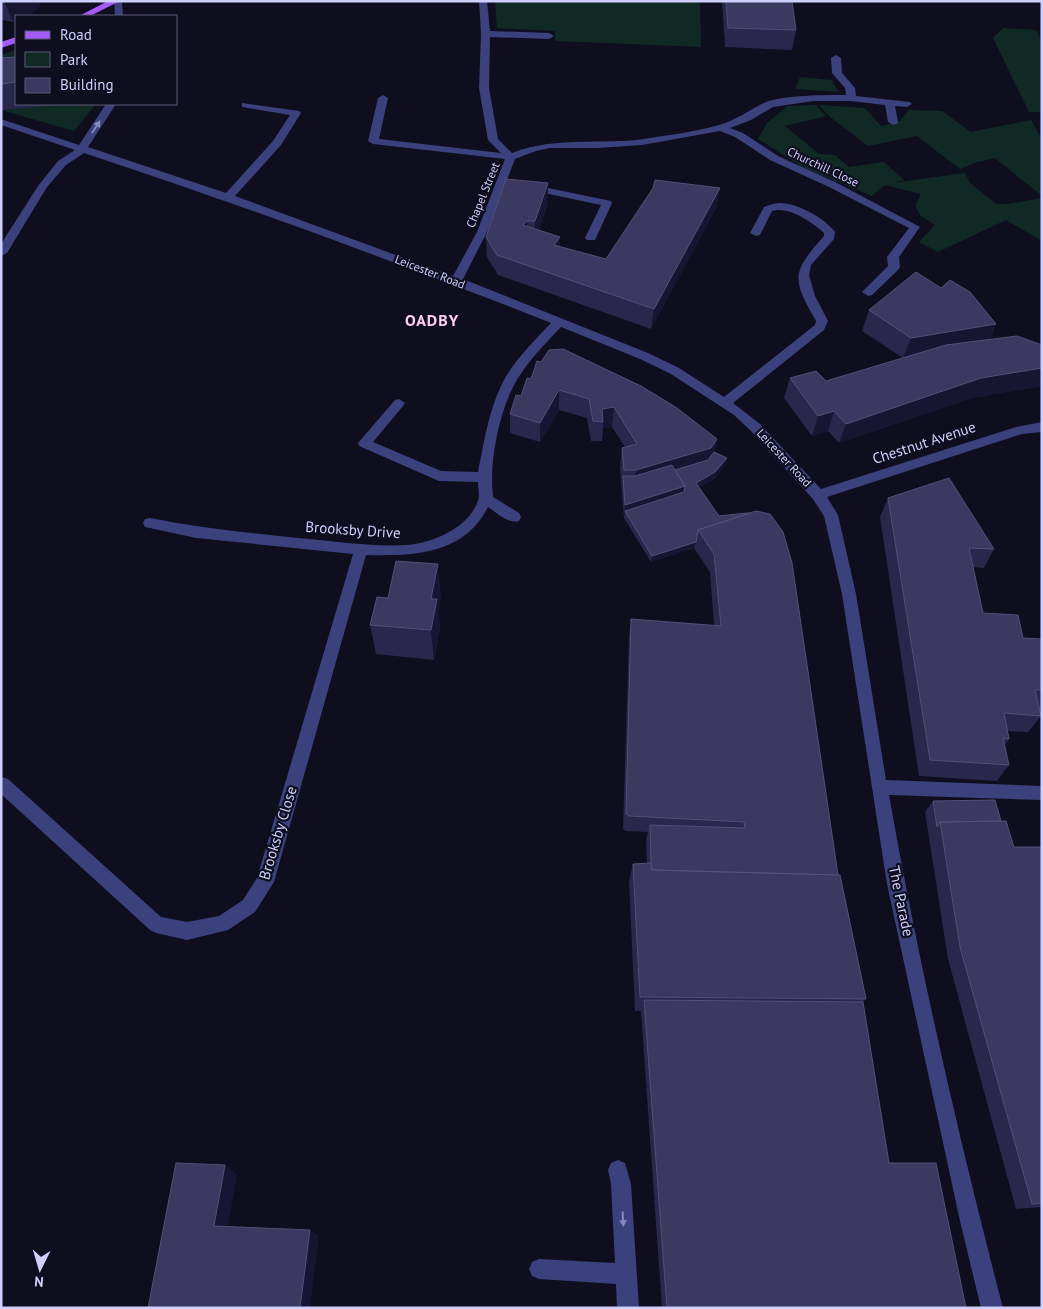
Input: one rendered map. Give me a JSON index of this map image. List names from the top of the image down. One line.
{"streets":{"street":["Churchill Close","Chapel Street","Leicester Road","Chestnut Avenue","Brooksby Drive","Brooksby Close","The Parade"]},"crossings":[["Chapel Street","Leicester Road"],["Leicester Road","Chestnut Avenue"],["Leicester Road","The Parade"],["Chestnut Avenue","The Parade"],["Brooksby Drive","Brooksby Close"]],"districts":["OADBY"],"legend":["Road","Park","Building"],"north":"bottom"}
